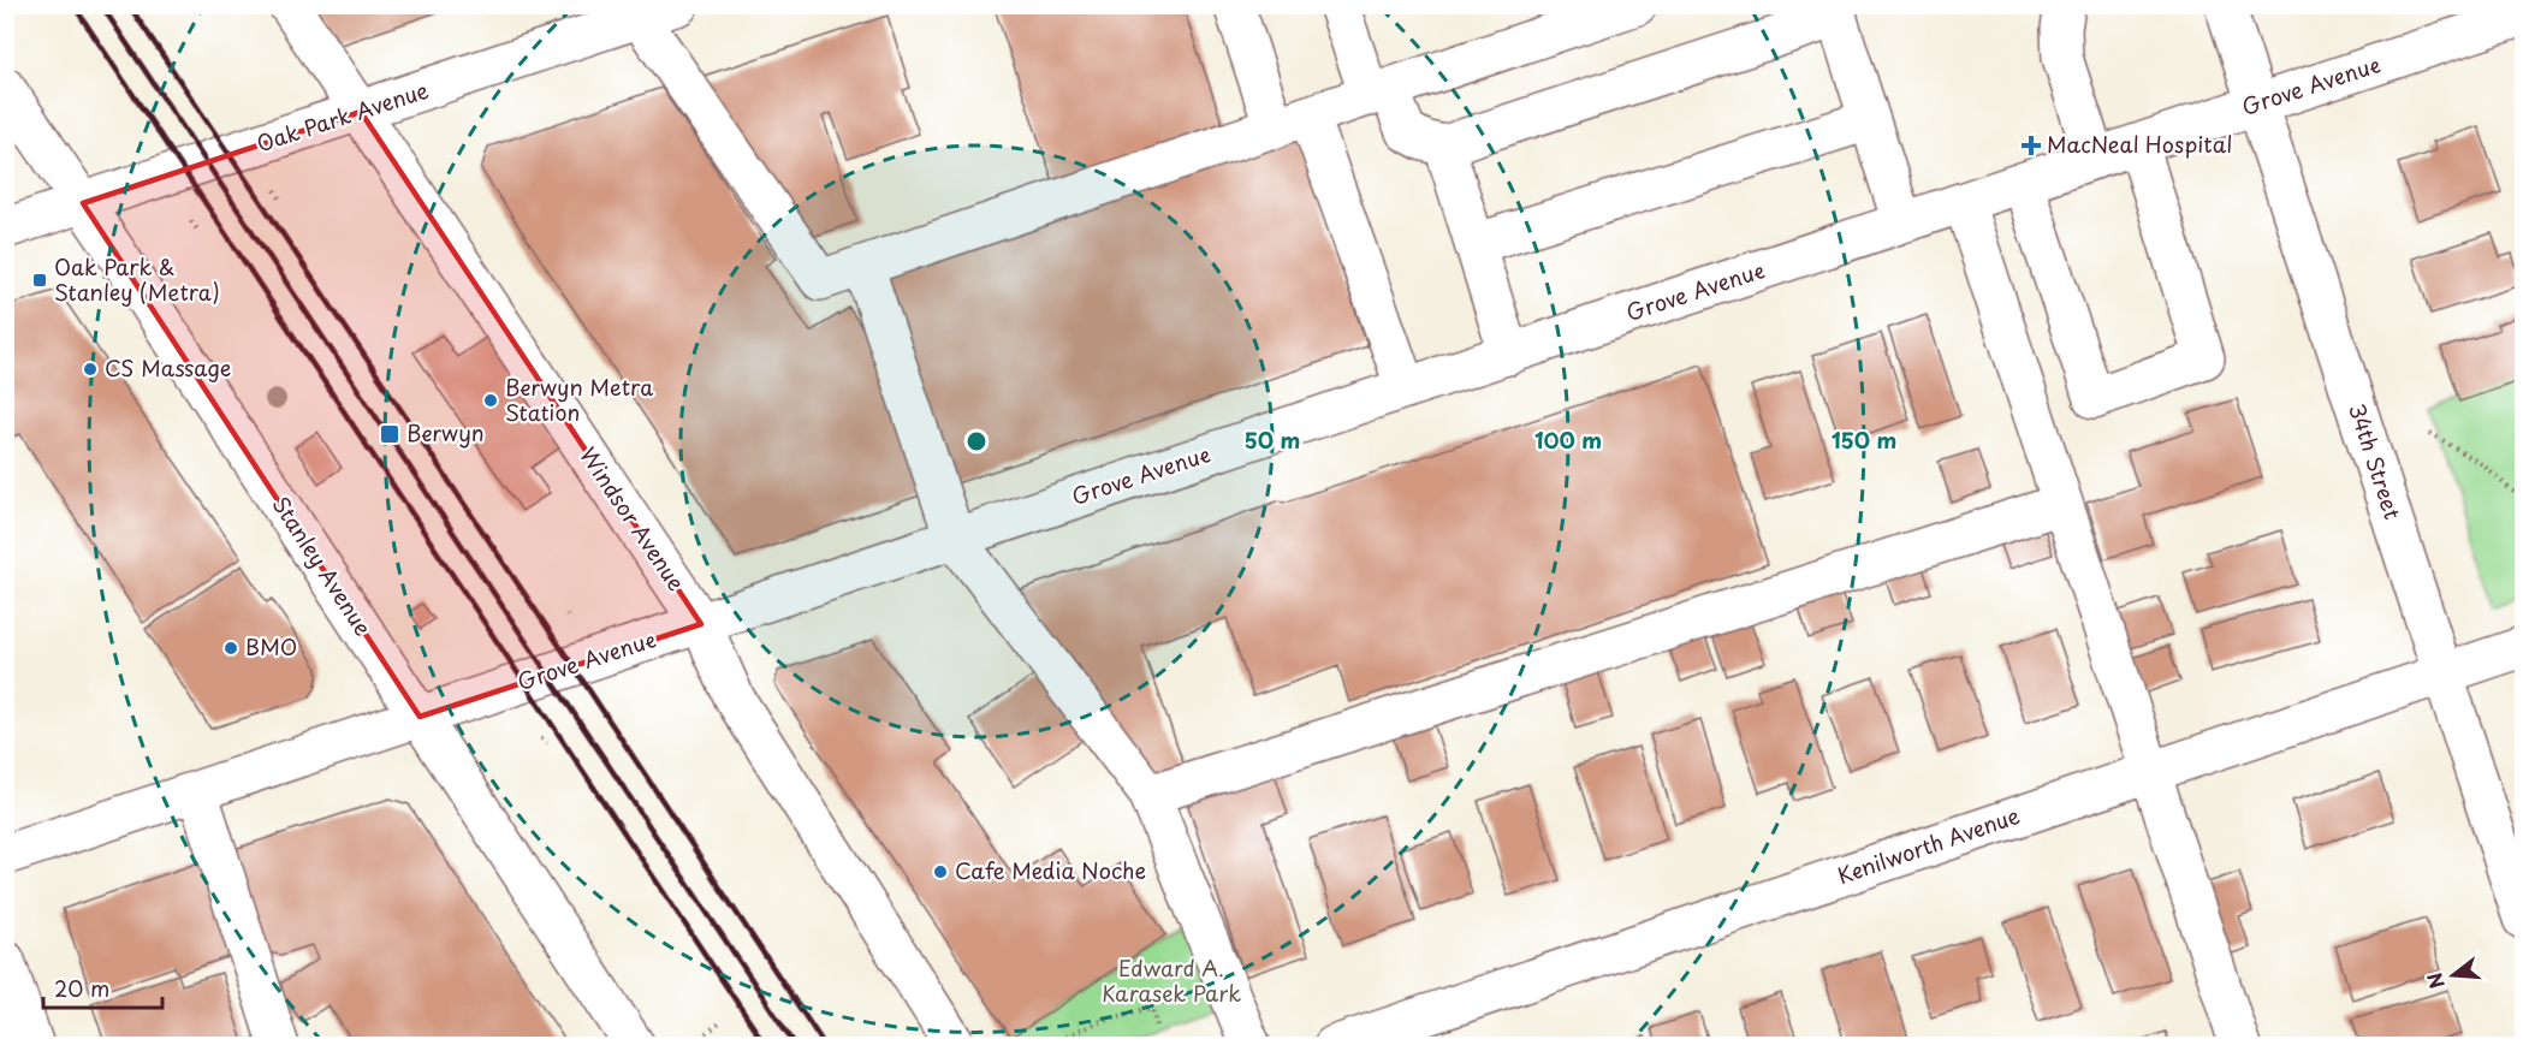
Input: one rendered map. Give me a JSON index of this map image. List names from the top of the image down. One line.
{"streets":{"street":["Grove Avenue","Oak Park Avenue","34th Street","Windsor Avenue","Stanley Avenue","Kenilworth Avenue"]},"crossings":[["Grove Avenue","34th Street"],["Grove Avenue","Windsor Avenue"],["Grove Avenue","Stanley Avenue"],["Oak Park Avenue","Windsor Avenue"],["Oak Park Avenue","Stanley Avenue"],["34th Street","Kenilworth Avenue"]],"parks":["Edward A. Karasek Park"],"places":{"health":["MacNeal Hospital"],"transit":["Oak Park & Stanley (Metra)","Berwyn"],"other":["CS Massage","Berwyn Metra Station","BMO","Cafe Media Noche"]},"scale_bar":"20 m","north":"left","rings":["50 m","100 m","150 m"]}
